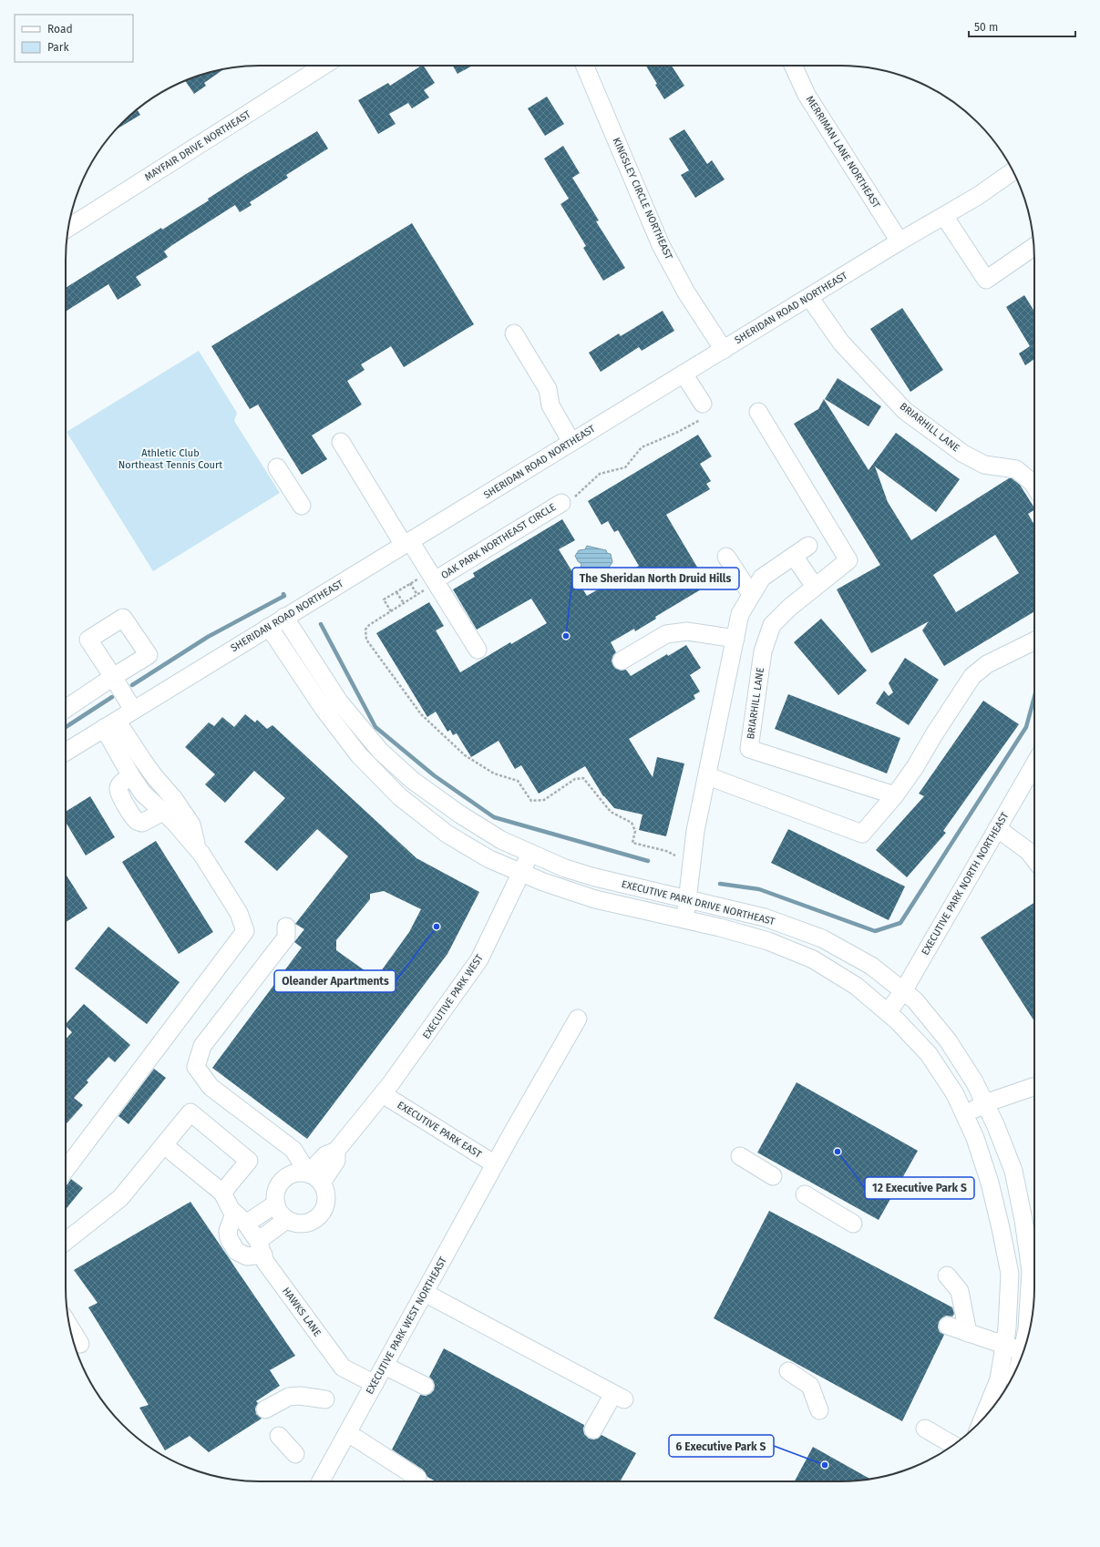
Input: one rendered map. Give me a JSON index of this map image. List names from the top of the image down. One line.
{"streets":{"street":["MAYFAIR DRIVE NORTHEAST","MERRIMAN LANE NORTHEAST","KINGSLEY CIRCLE NORTHEAST","SHERIDAN ROAD NORTHEAST","BRIARHILL LANE","OAK PARK NORTHEAST CIRCLE","EXECUTIVE PARK NORTH NORTHEAST","EXECUTIVE PARK DRIVE NORTHEAST","EXECUTIVE PARK WEST","EXECUTIVE PARK EAST","HAWKS LANE","EXECUTIVE PARK WEST NORTHEAST"]},"crossings":[["MERRIMAN LANE NORTHEAST","SHERIDAN ROAD NORTHEAST"],["KINGSLEY CIRCLE NORTHEAST","SHERIDAN ROAD NORTHEAST"],["SHERIDAN ROAD NORTHEAST","BRIARHILL LANE"],["SHERIDAN ROAD NORTHEAST","OAK PARK NORTHEAST CIRCLE"],["EXECUTIVE PARK NORTH NORTHEAST","EXECUTIVE PARK DRIVE NORTHEAST"],["EXECUTIVE PARK DRIVE NORTHEAST","EXECUTIVE PARK WEST"],["EXECUTIVE PARK WEST","EXECUTIVE PARK EAST"],["EXECUTIVE PARK EAST","EXECUTIVE PARK WEST NORTHEAST"],["HAWKS LANE","EXECUTIVE PARK WEST NORTHEAST"]],"parks":["Athletic Club Northeast Tennis Court"],"places":["The Sheridan North Druid Hills","Oleander Apartments","12 Executive Park S","6 Executive Park S"],"legend":["Road","Park"],"scale_bar":"50 m"}
